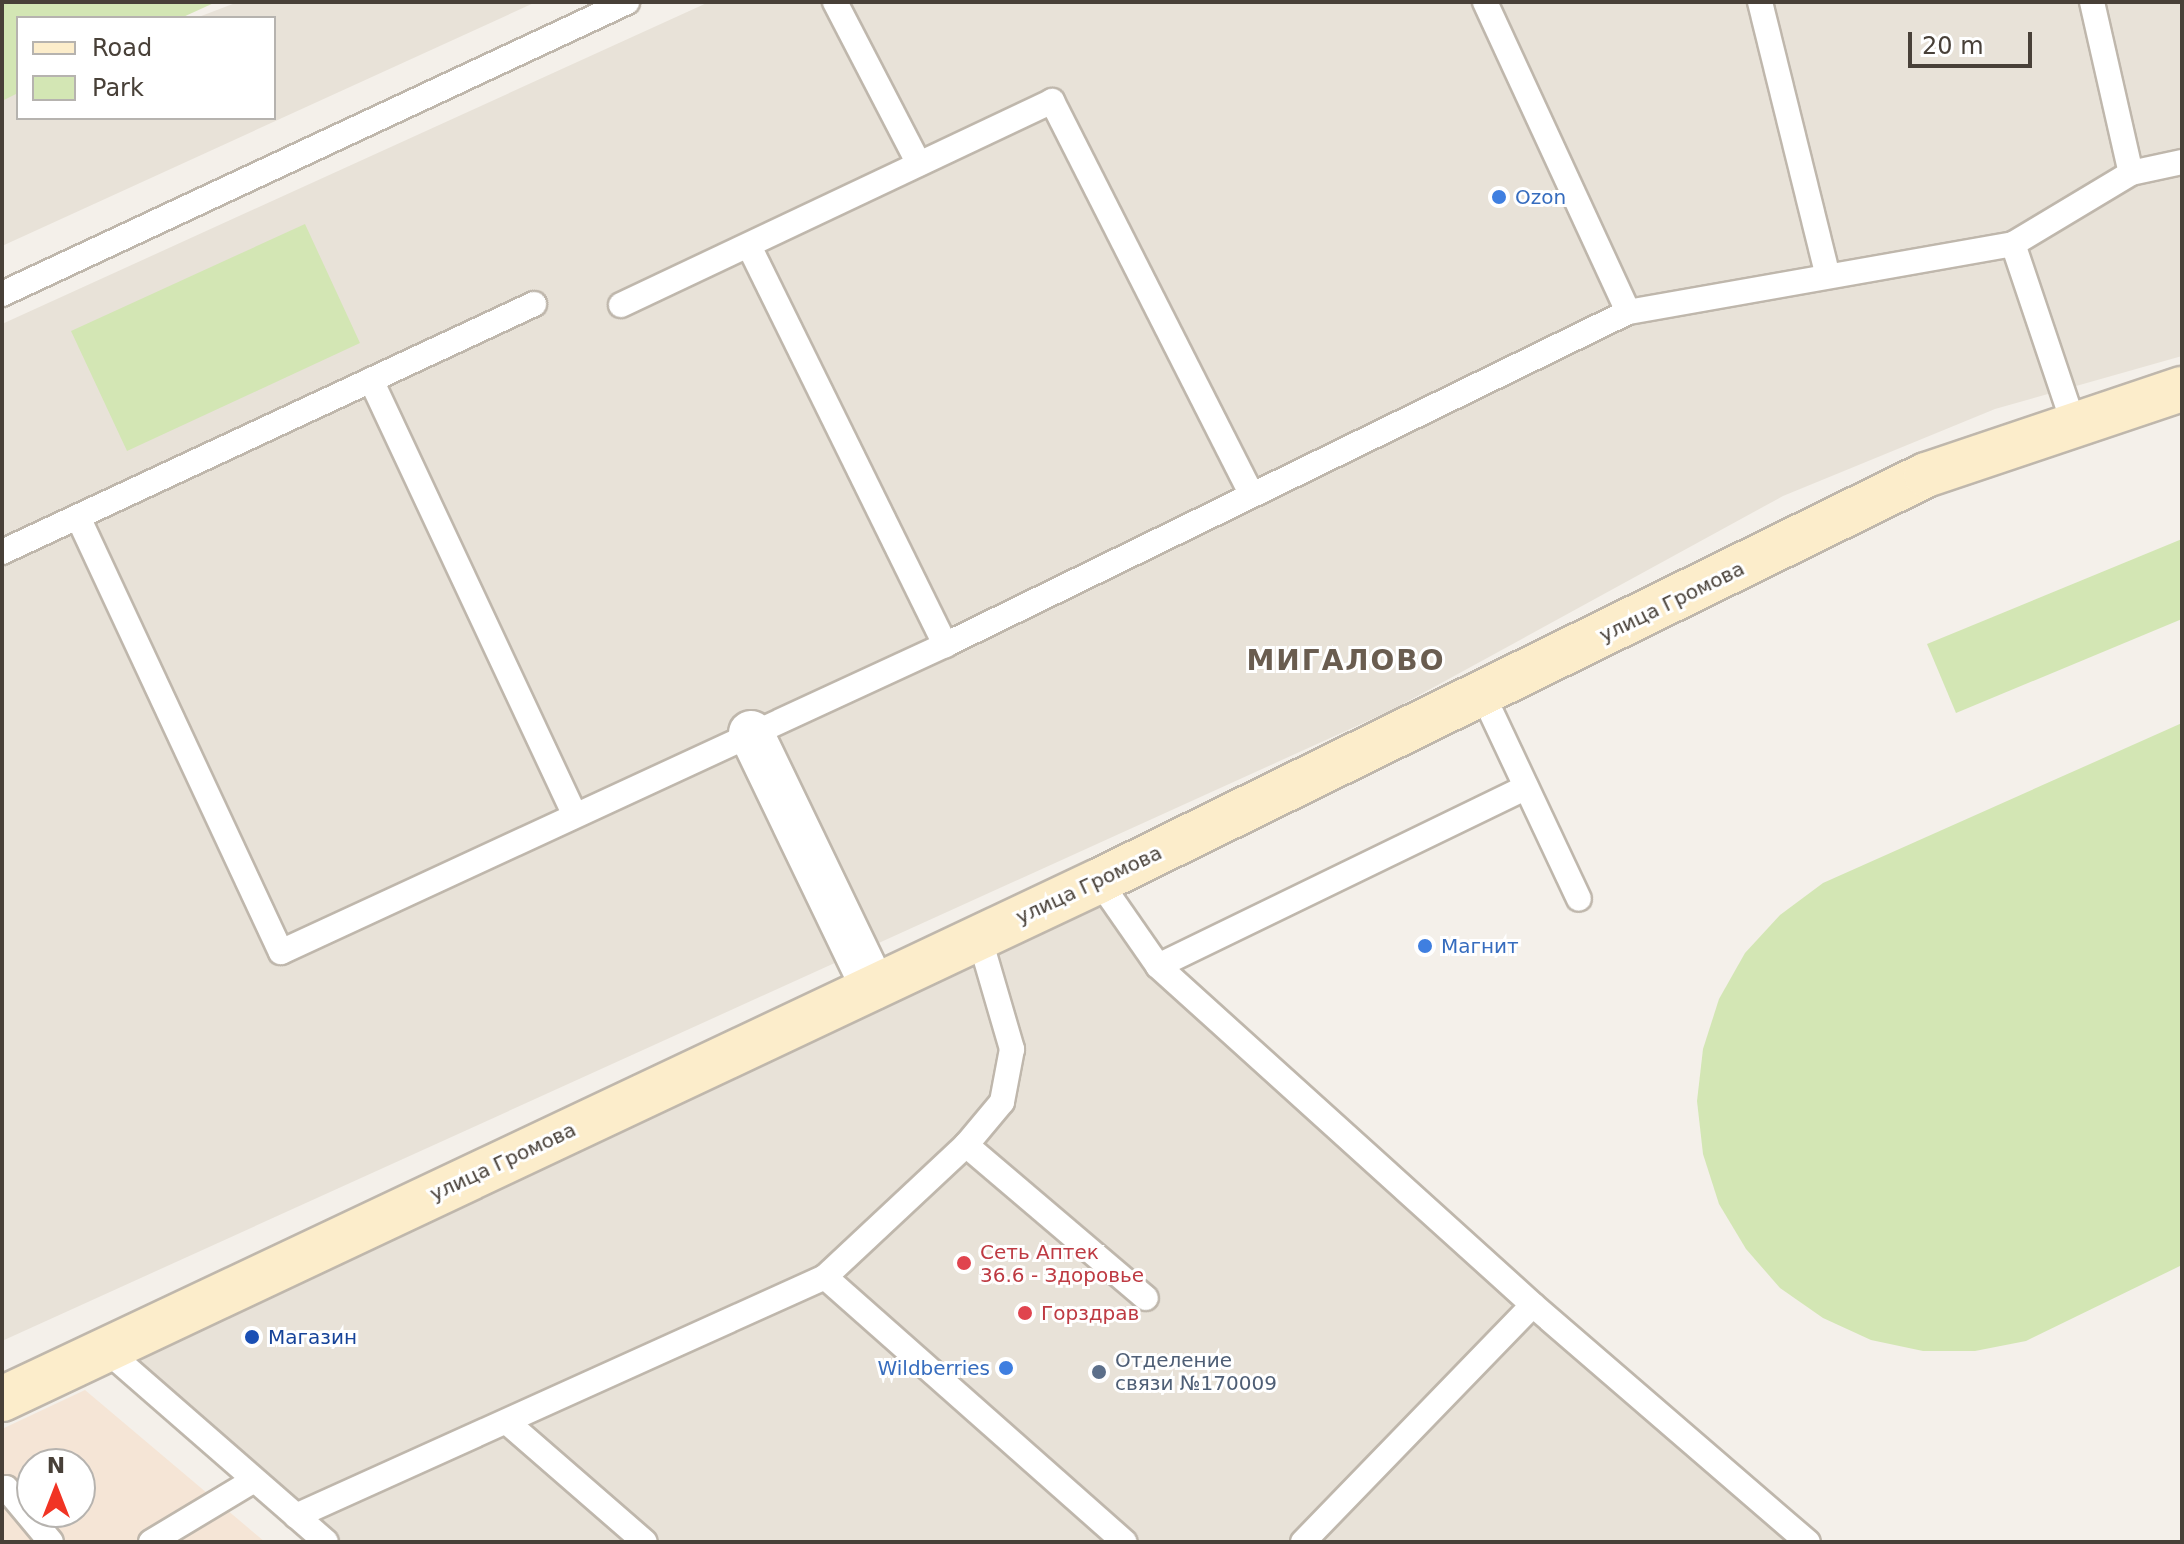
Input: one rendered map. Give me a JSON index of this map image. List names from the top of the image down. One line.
{"streets":{"street":["улица Громова"]},"districts":["МИГАЛОВО"],"places":["Ozon","Магнит","Сеть Аптек 36.6 - Здоровье","Горздрав","Магазин","Wildberries","Отделение связи №170009"],"legend":["Road","Park"],"scale_bar":"20 m","north":"top"}
